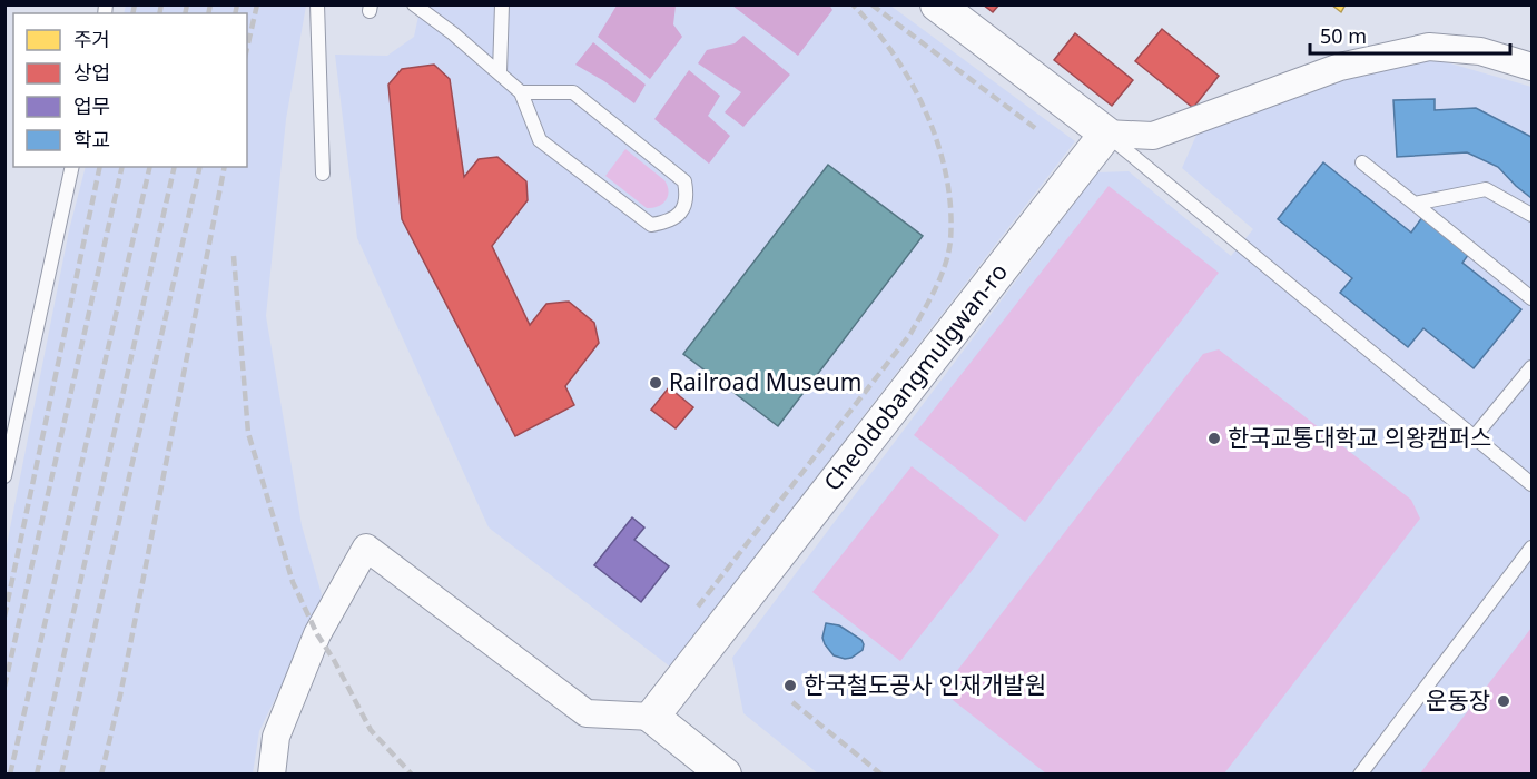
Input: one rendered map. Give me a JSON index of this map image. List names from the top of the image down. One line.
{"streets":{"street":["Cheoldobangmulgwan-ro"]},"places":["Railroad Museum","한국교통대학교 의왕캠퍼스","한국철도공사 인재개발원","운동장"],"legend":["주거","상업","업무","학교"],"scale_bar":"50 m"}
